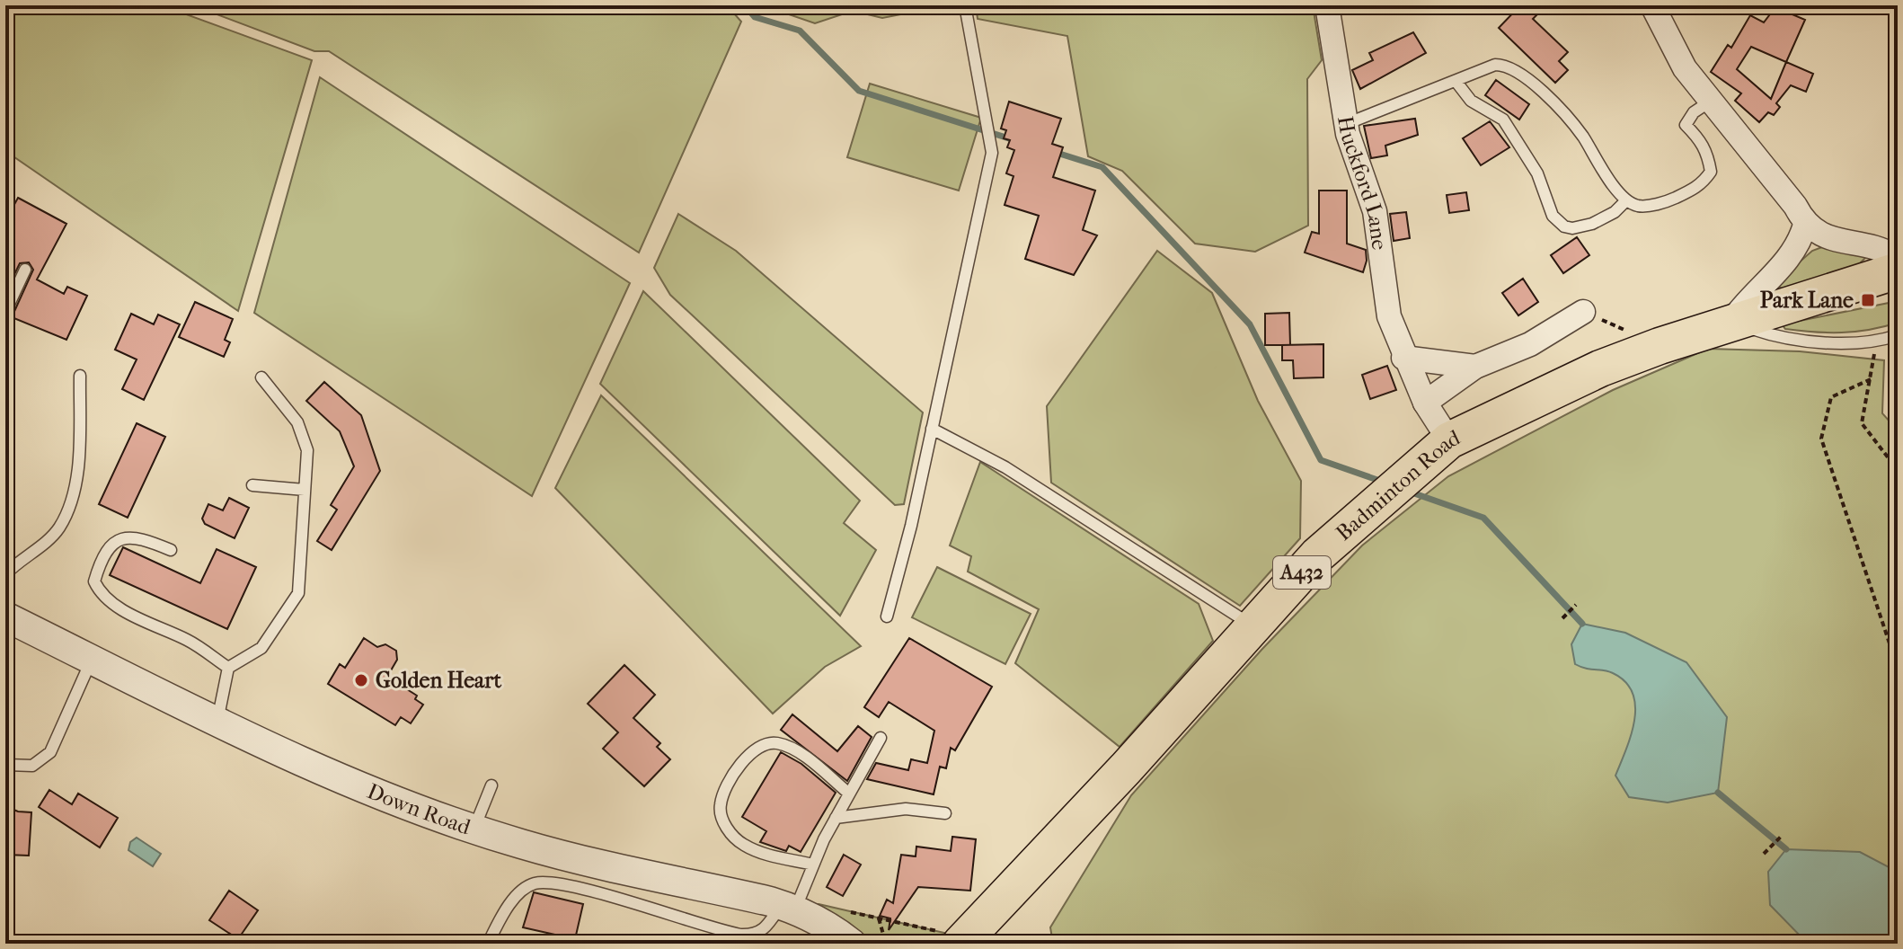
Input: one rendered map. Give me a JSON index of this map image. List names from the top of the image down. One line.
{"streets":{"main road":["Badminton Road","A432"],"street":["Huckford Lane","Down Road"]},"crossings":[["Huckford Lane","Badminton Road"]],"places":{"transit":["Park Lane"],"other":["Golden Heart"]}}
